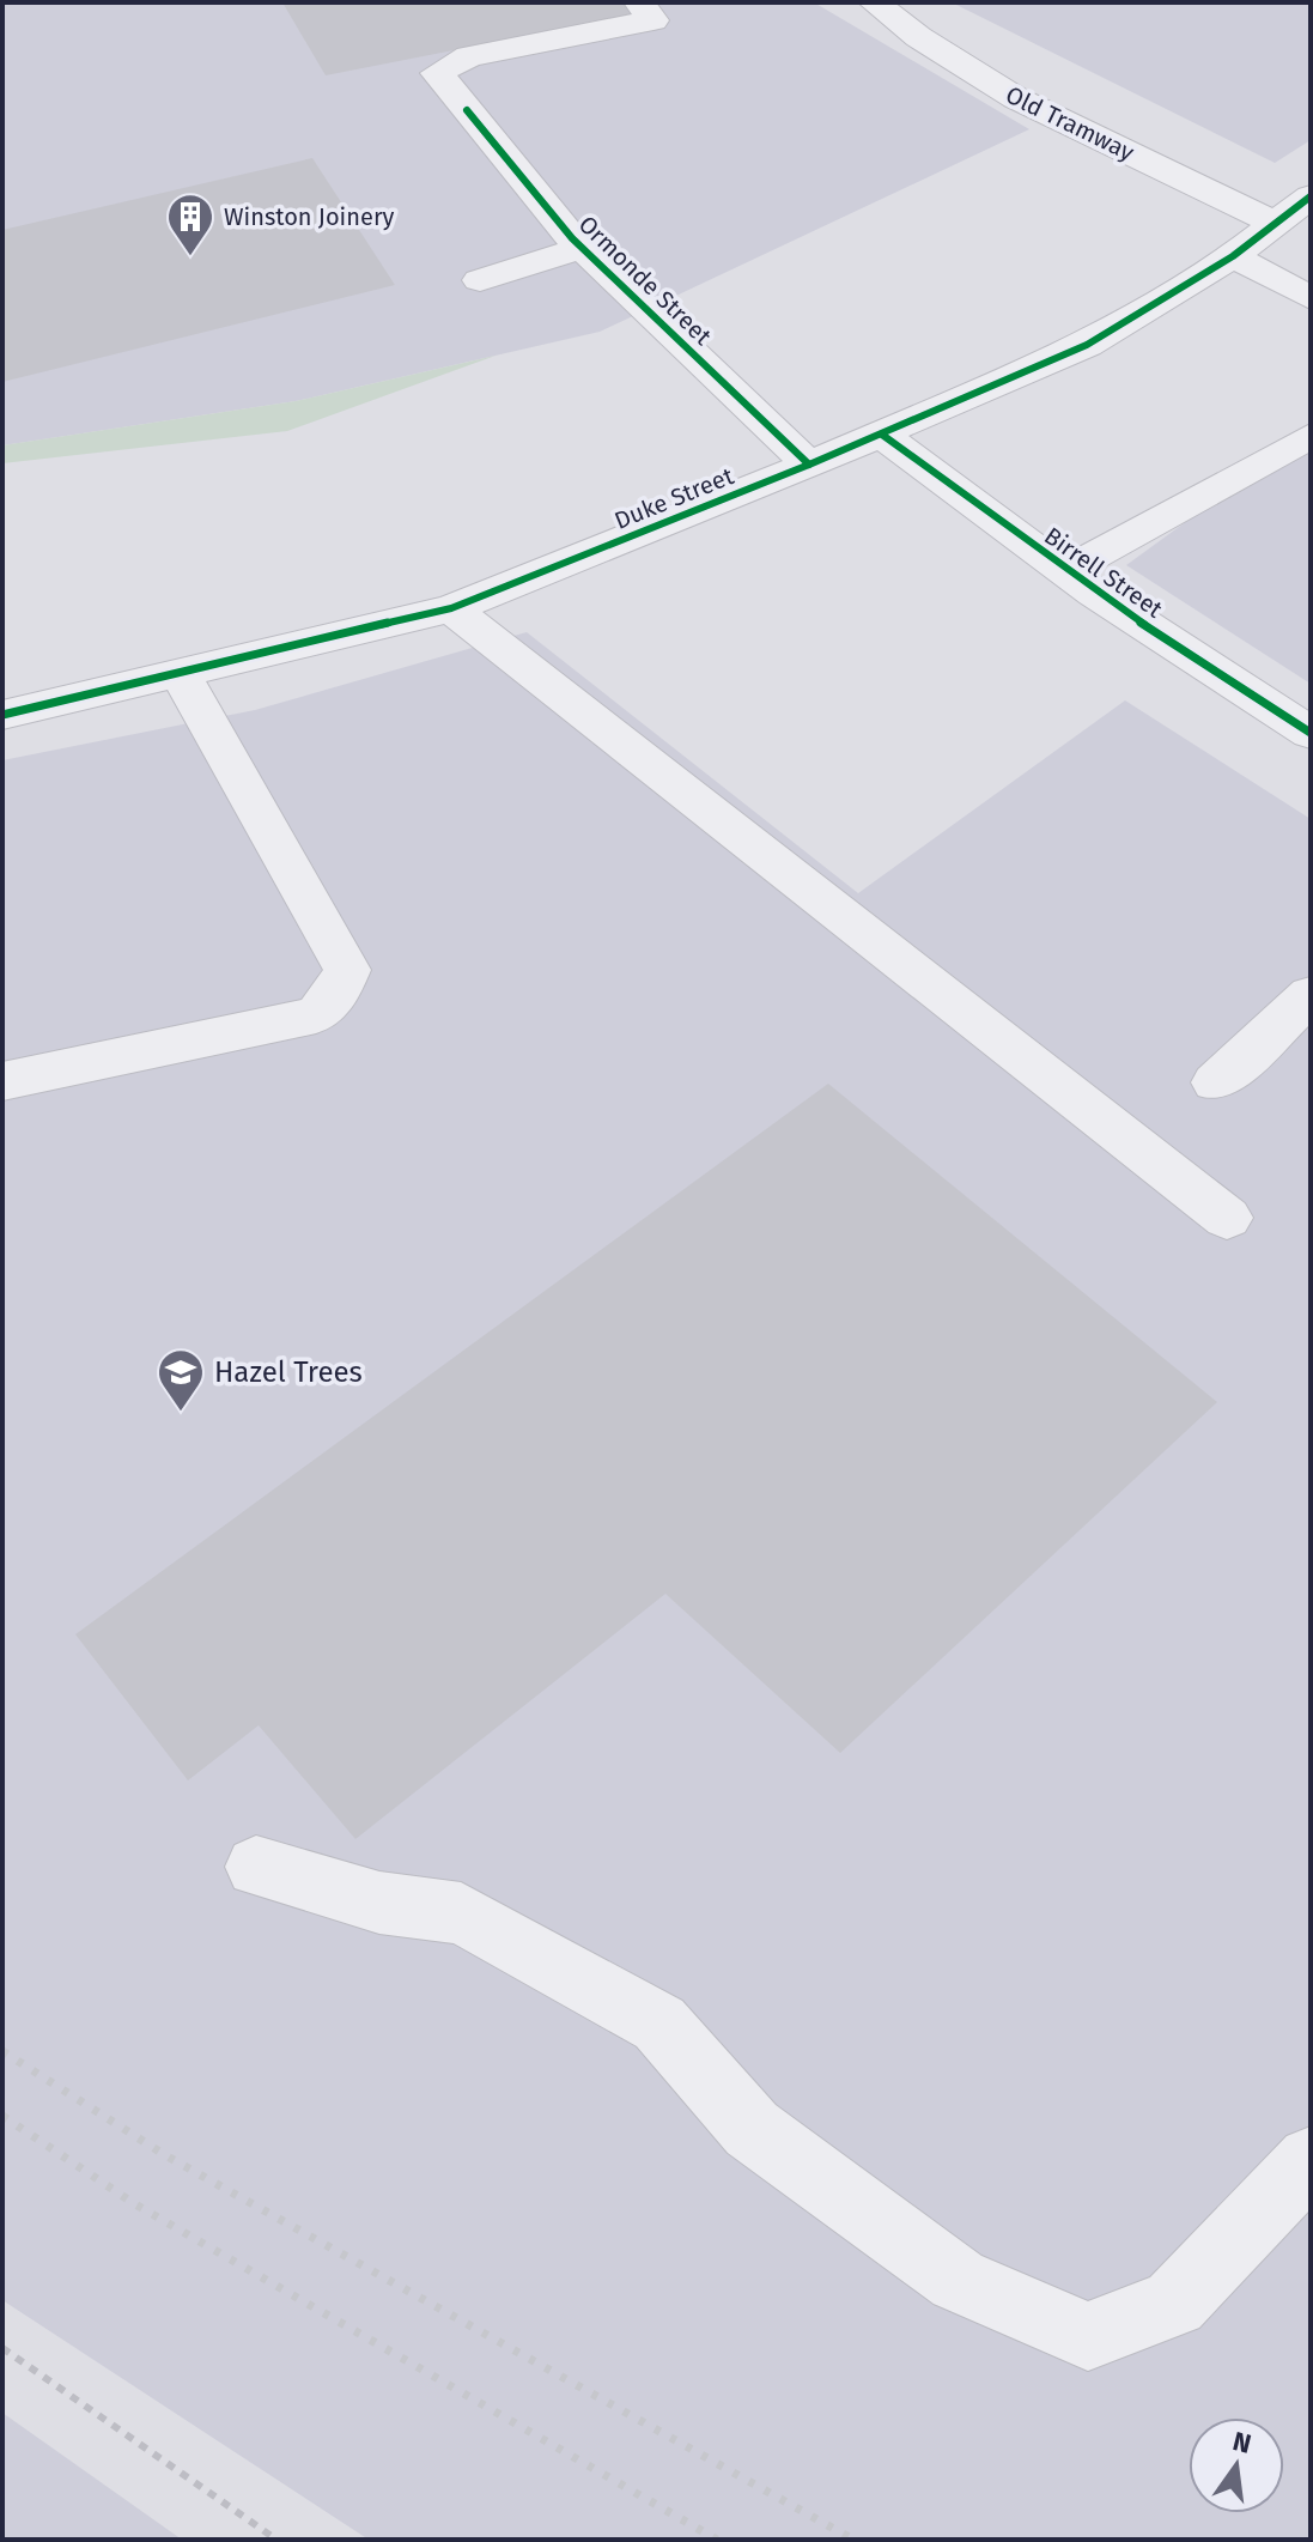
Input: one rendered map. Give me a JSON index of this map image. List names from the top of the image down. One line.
{"streets":{"street":["Old Tramway","Ormonde Street","Duke Street","Birrell Street"]},"crossings":[["Old Tramway","Duke Street"],["Ormonde Street","Duke Street"],["Duke Street","Birrell Street"]],"places":{"building":["Winston Joinery"],"school or university":["Hazel Trees"]},"north":"top"}
